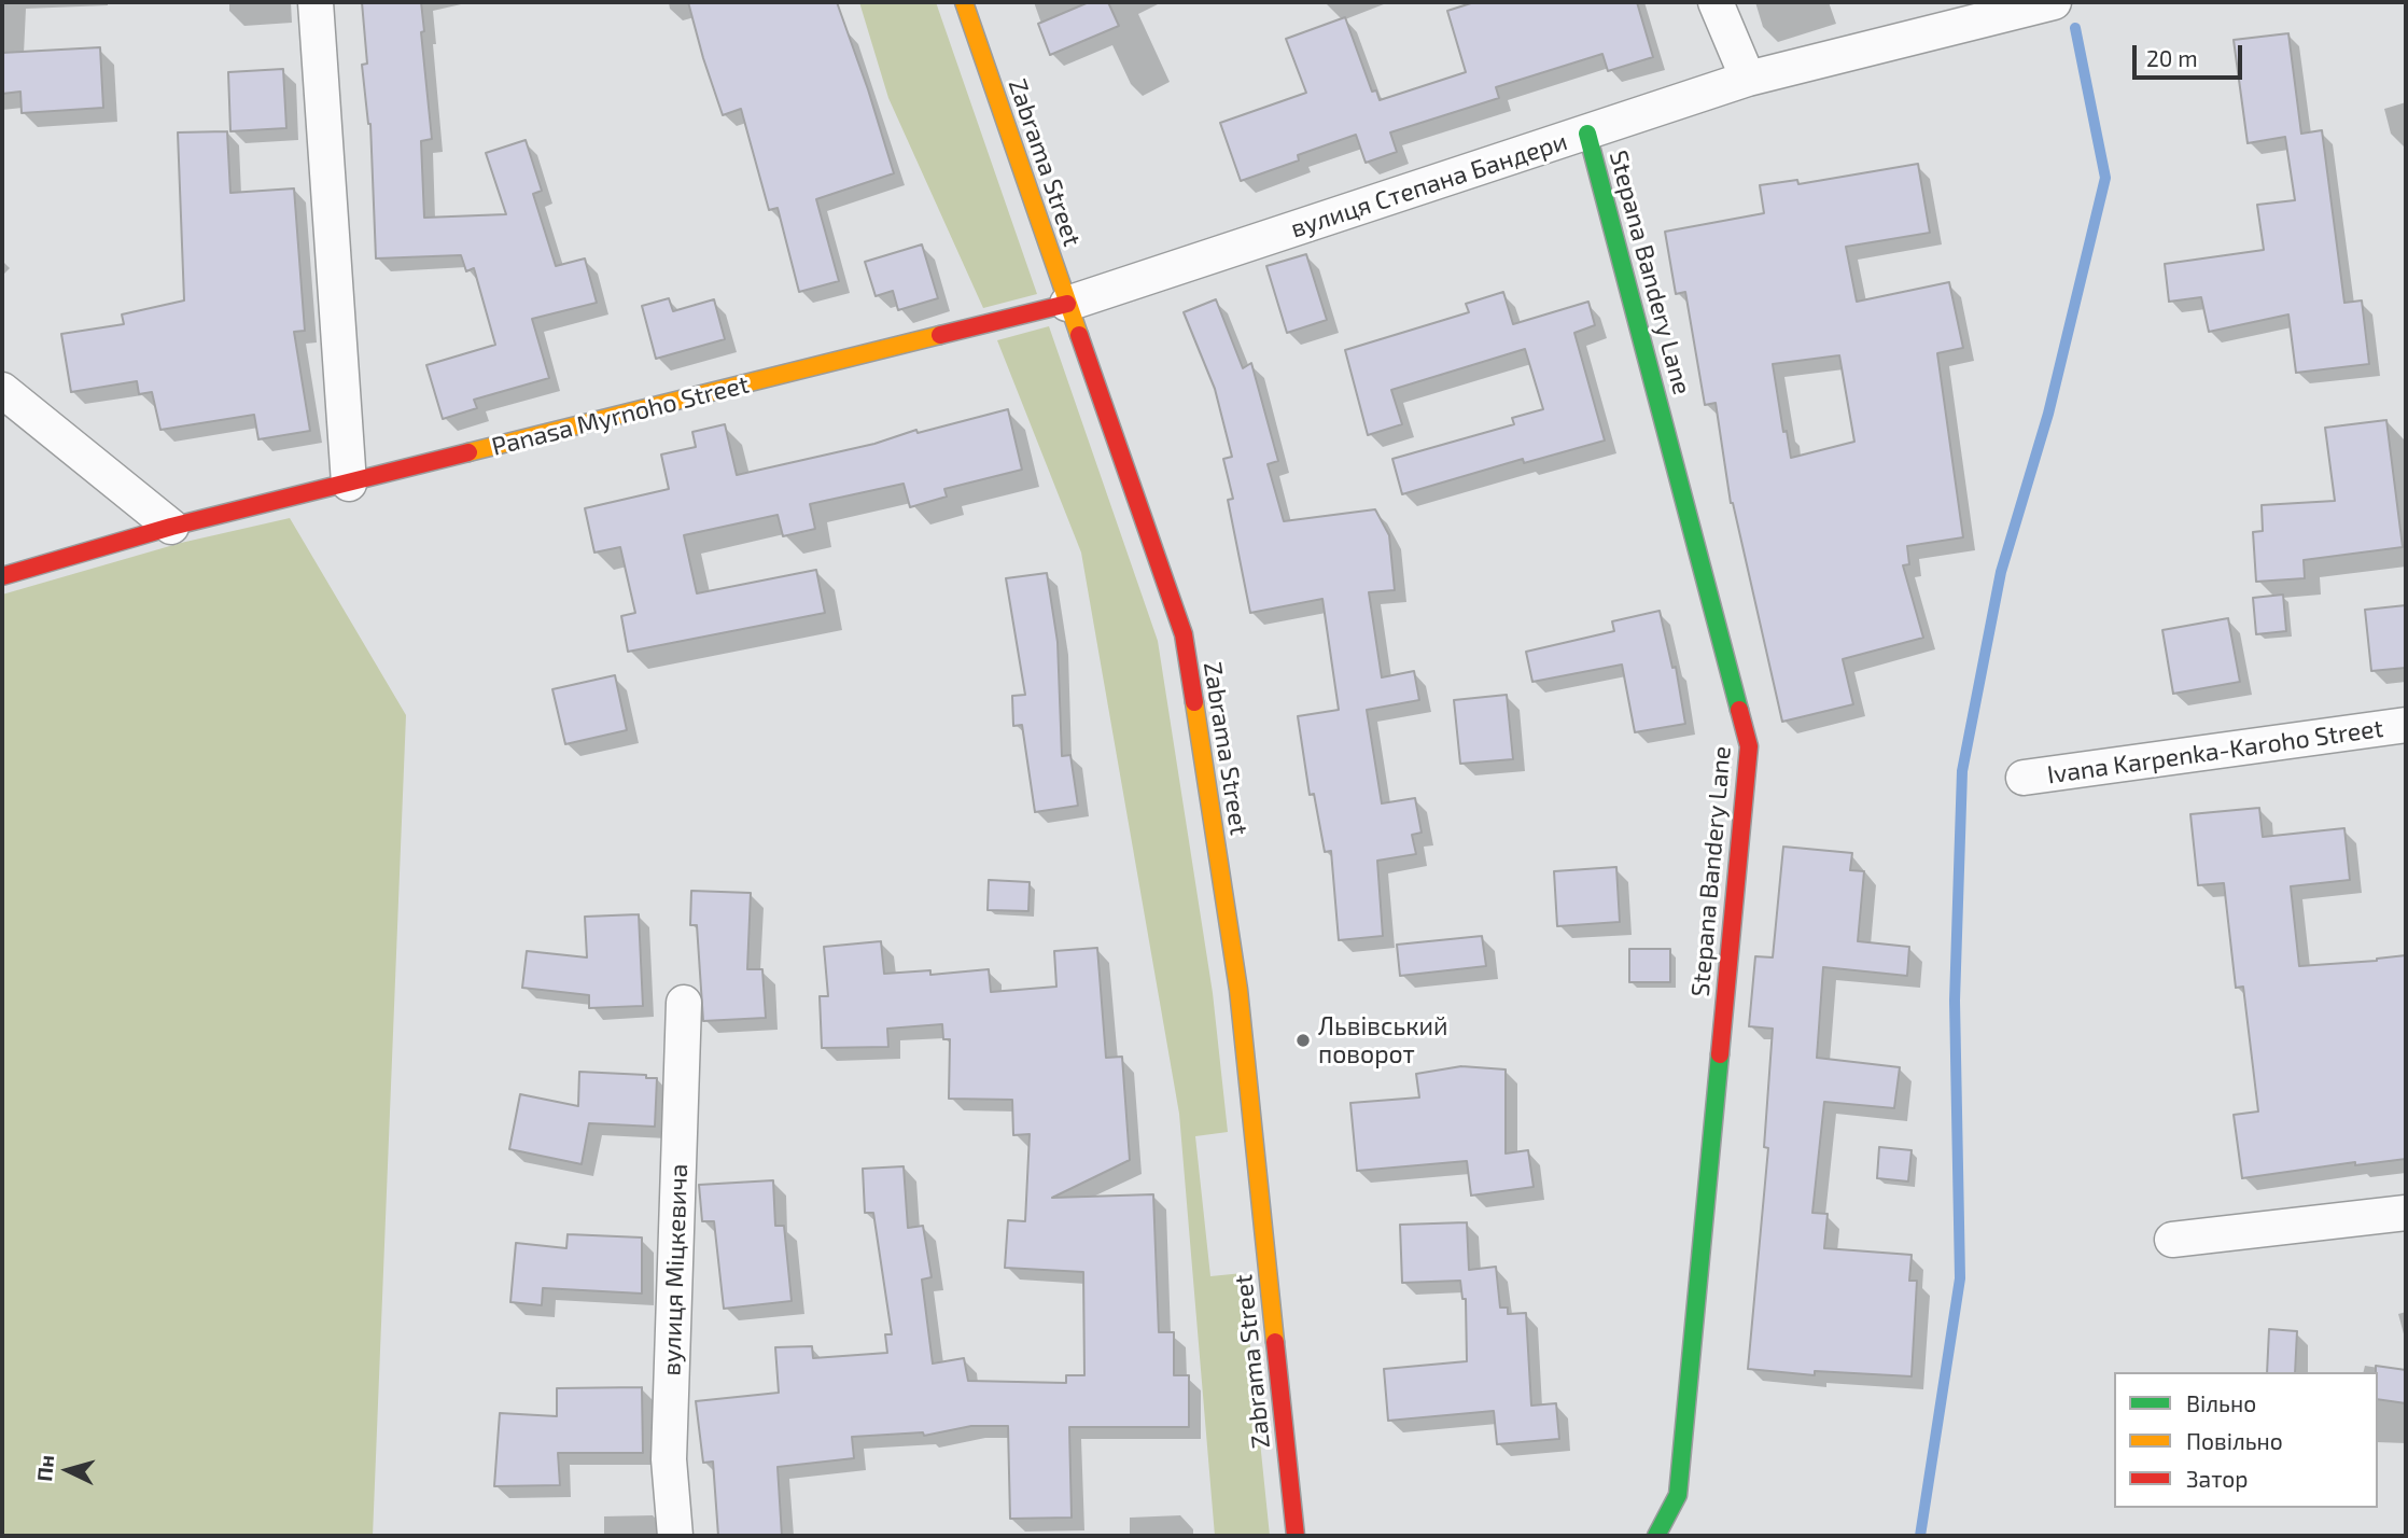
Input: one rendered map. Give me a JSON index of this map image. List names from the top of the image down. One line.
{"streets":{"street":["Zabrama Street","вулиця Степана Бандери","Stepana Bandery Lane","Panasa Myrnoho Street","Ivana Karpenka-Karoho Street","вулиця Міцкевича"]},"crossings":[["Zabrama Street","вулиця Степана Бандери"],["Zabrama Street","Panasa Myrnoho Street"],["вулиця Степана Бандери","Stepana Bandery Lane"],["вулиця Степана Бандери","Panasa Myrnoho Street"]],"places":["Львівський поворот"],"legend":["Вільно","Повільно","Затор"],"scale_bar":"20 m","north":"left"}
